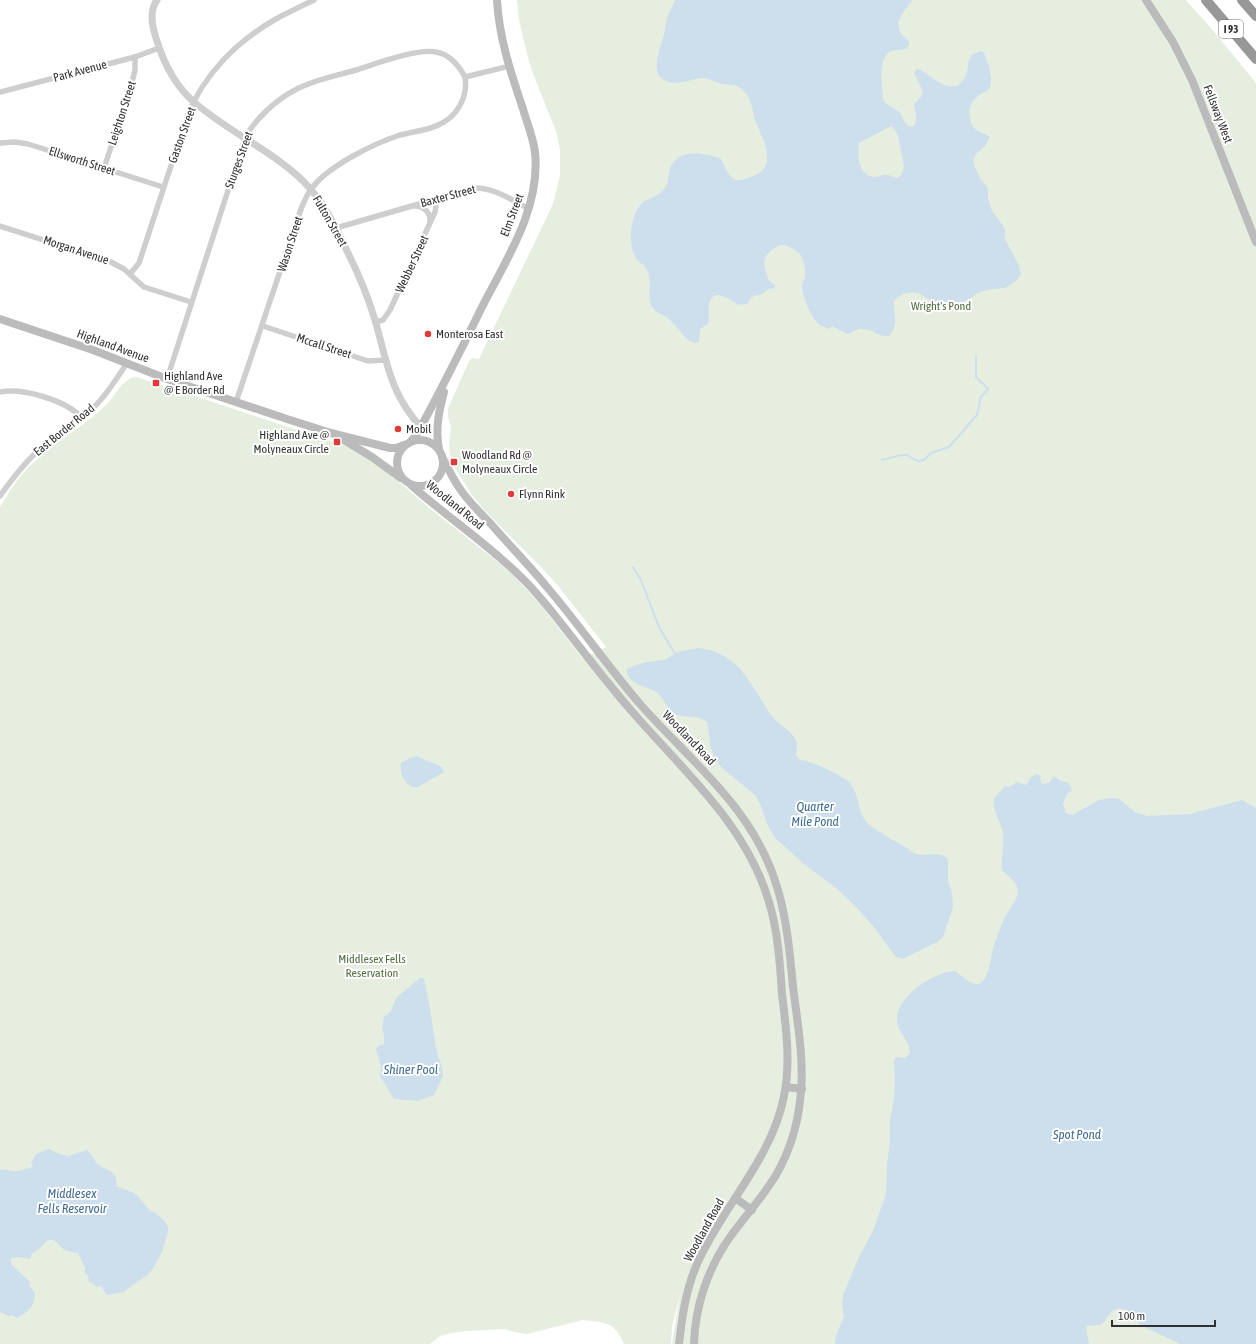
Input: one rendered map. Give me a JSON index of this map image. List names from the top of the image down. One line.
{"streets":{"highway":["I 93"],"main road":["Fellsway West","Elm Street","Highland Avenue","Woodland Road"],"street":["Park Avenue","Leighton Street","Gaston Street","Sturges Street","Ellsworth Street","Baxter Street","Fulton Street","Wason Street","Morgan Avenue","Webber Street","Mccall Street","East Border Road"]},"crossings":[["Park Avenue","Leighton Street"],["Park Avenue","Fulton Street"],["Leighton Street","Ellsworth Street"],["Gaston Street","Ellsworth Street"],["Gaston Street","Fulton Street"],["Gaston Street","Morgan Avenue"],["Sturges Street","Fulton Street"],["Sturges Street","Wason Street"],["Sturges Street","Morgan Avenue"],["Sturges Street","Highland Avenue"],["Baxter Street","Elm Street"],["Baxter Street","Fulton Street"],["Baxter Street","Webber Street"],["Elm Street","Fulton Street"],["Elm Street","Highland Avenue"],["Elm Street","Woodland Road"],["Fulton Street","Wason Street"],["Fulton Street","Webber Street"],["Fulton Street","Mccall Street"],["Wason Street","Highland Avenue"],["Wason Street","Mccall Street"],["Highland Avenue","East Border Road"],["Highland Avenue","Woodland Road"]],"water":["Quarter Mile Pond","Shiner Pool","Spot Pond","Middlesex Fells Reservoir"],"parks":["Wright's Pond","Middlesex Fells Reservation"],"places":{"other":["Monterosa East","Mobil","Flynn Rink"],"transit":["Highland Ave @ E Border Rd","Highland Ave @ Molyneaux Circle","Woodland Rd @ Molyneaux Circle"]},"scale_bar":"100 m"}
